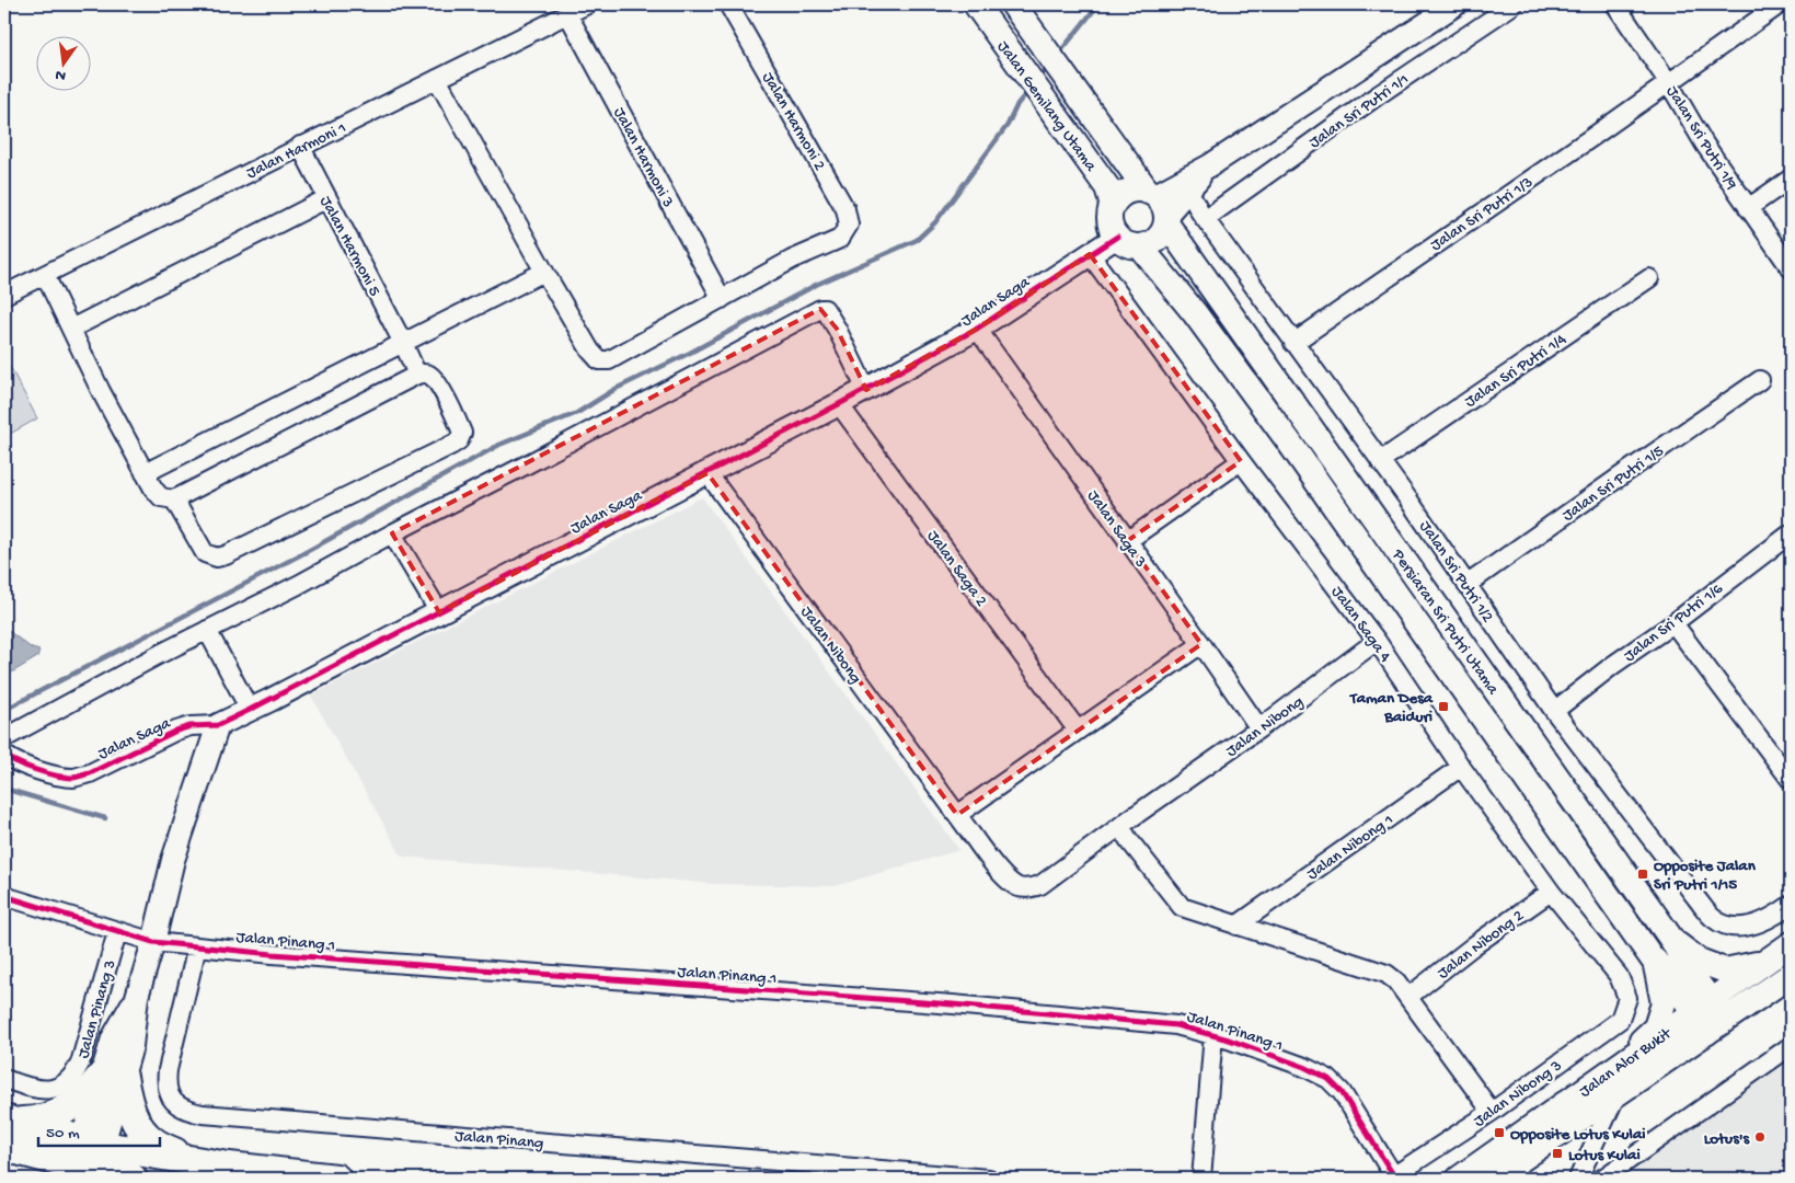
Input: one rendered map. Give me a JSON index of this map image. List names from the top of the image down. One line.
{"streets":{"main road":["Jalan Gemilang Utama","Persiaran Sri Putri Utama","Jalan Alor Bukit"],"street":["Jalan Sri Putri 1/1","Jalan Harmoni 2","Jalan Sri Putri 1/9","Jalan Harmoni 1","Jalan Harmoni 3","Jalan Sri Putri 1/3","Jalan Harmoni 5","Jalan Saga","Jalan Sri Putri 1/4","Jalan Sri Putri 1/5","Jalan Saga 3","Jalan Saga 2","Jalan Sri Putri 1/2","Jalan Sri Putri 1/6","Jalan Saga 4","Jalan Nibong","Jalan Nibong 1","Jalan Pinang 1","Jalan Nibong 2","Jalan Pinang 3","Jalan Nibong 3","Jalan Pinang"]},"crossings":[["Jalan Gemilang Utama","Jalan Saga"],["Jalan Gemilang Utama","Persiaran Sri Putri Utama"],["Jalan Sri Putri 1/1","Jalan Sri Putri 1/2"],["Jalan Harmoni 2","Jalan Harmoni 3"],["Jalan Sri Putri 1/9","Jalan Sri Putri 1/3"],["Jalan Harmoni 1","Jalan Harmoni 3"],["Jalan Harmoni 1","Jalan Harmoni 5"],["Jalan Sri Putri 1/3","Jalan Sri Putri 1/2"],["Jalan Saga","Jalan Saga 3"],["Jalan Saga","Jalan Saga 2"],["Jalan Saga","Persiaran Sri Putri Utama"],["Jalan Saga","Jalan Saga 4"],["Jalan Saga","Jalan Nibong"],["Jalan Sri Putri 1/4","Jalan Sri Putri 1/2"],["Jalan Sri Putri 1/5","Jalan Sri Putri 1/2"],["Jalan Saga 3","Jalan Nibong"],["Jalan Sri Putri 1/2","Jalan Sri Putri 1/6"],["Persiaran Sri Putri Utama","Jalan Alor Bukit"],["Jalan Saga 4","Jalan Nibong"],["Jalan Saga 4","Jalan Nibong 1"],["Jalan Saga 4","Jalan Nibong 2"],["Jalan Saga 4","Jalan Nibong 3"],["Jalan Pinang 1","Jalan Pinang 3"],["Jalan Pinang 1","Jalan Nibong 3"],["Jalan Pinang 1","Jalan Pinang"]],"places":{"transit":["Taman Desa Baiduri","Opposite Jalan Sri Putri 1/15","Opposite Lotus Kulai","Lotus Kulai"],"other":["Lotus's"]},"scale_bar":"50 m","north":"bottom"}
